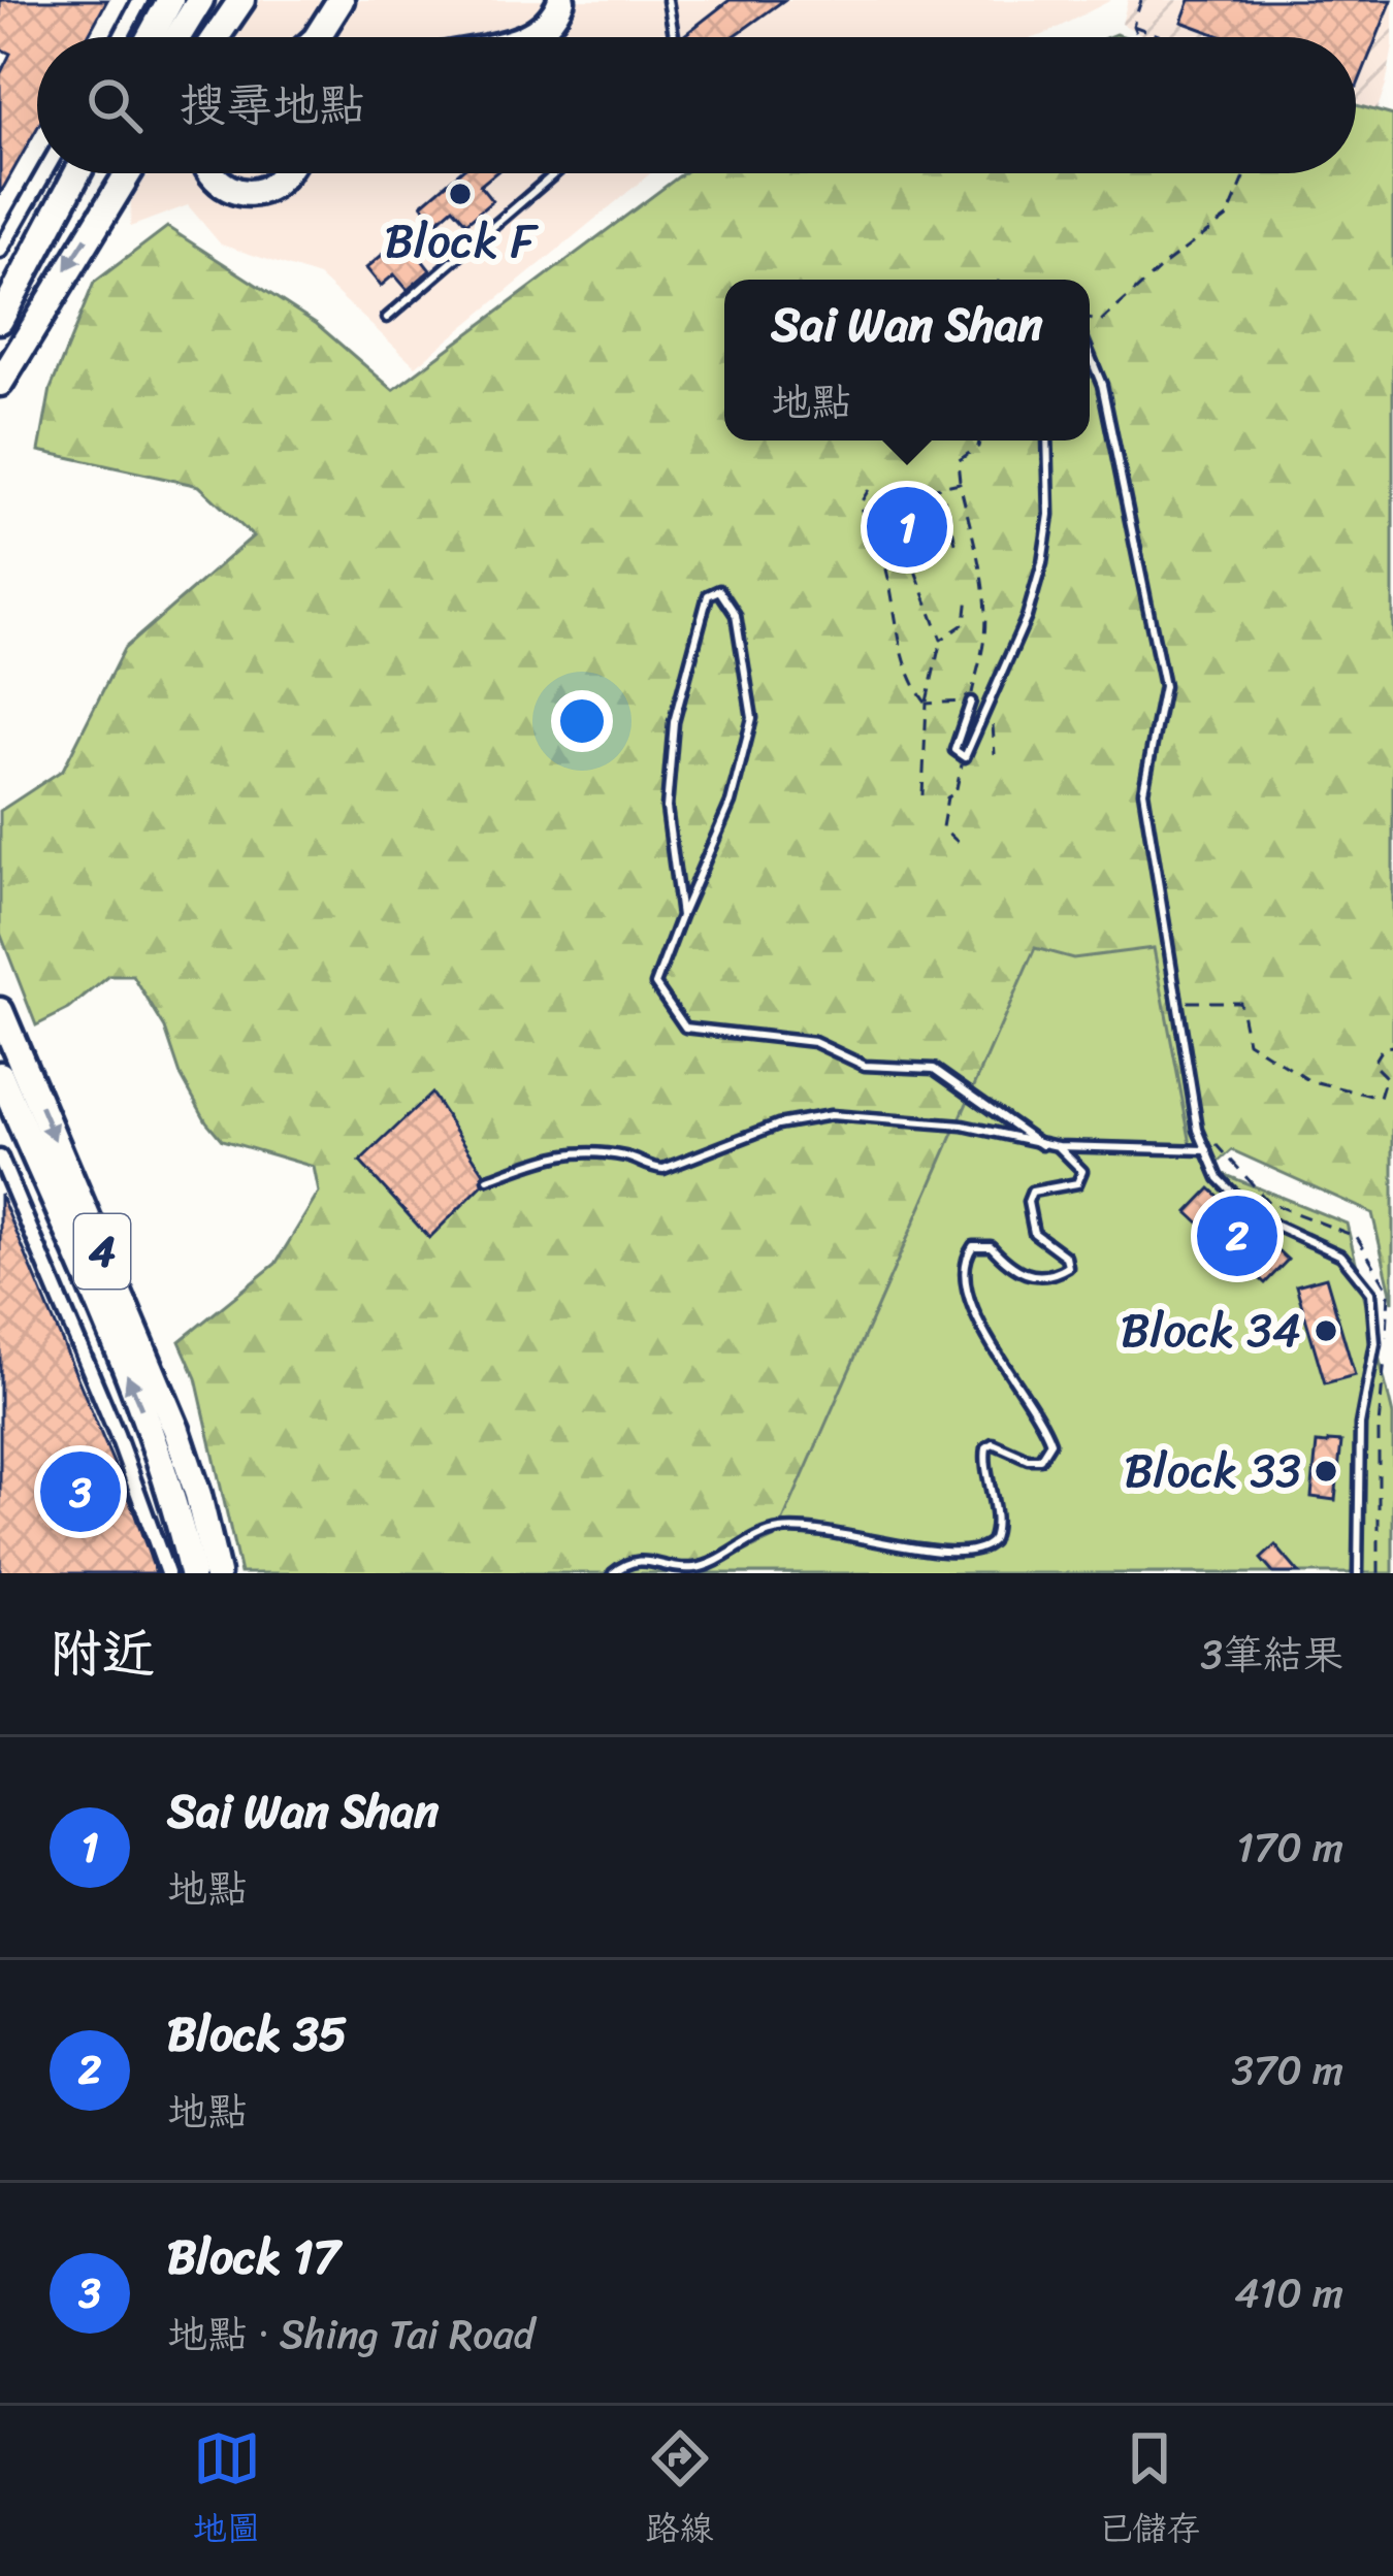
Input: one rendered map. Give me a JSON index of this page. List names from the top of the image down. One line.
{"streets":{"highway":["4"]},"places":["Block F","Block 34","Block 33"],"page":{"search":"搜尋地點","popup":["Sai Wan Shan","地點"],"pins":["1","2","3"],"heading":["附近","3筆結果"],"list":[{"mark":"1","name":"Sai Wan Shan","note":"地點","value":"170 m"},{"mark":"2","name":"Block 35","note":"地點","value":"370 m"},{"mark":"3","name":"Block 17","note":"地點 · Shing Tai Road","value":"410 m"}],"nav":["地圖","路線","已儲存"]}}
